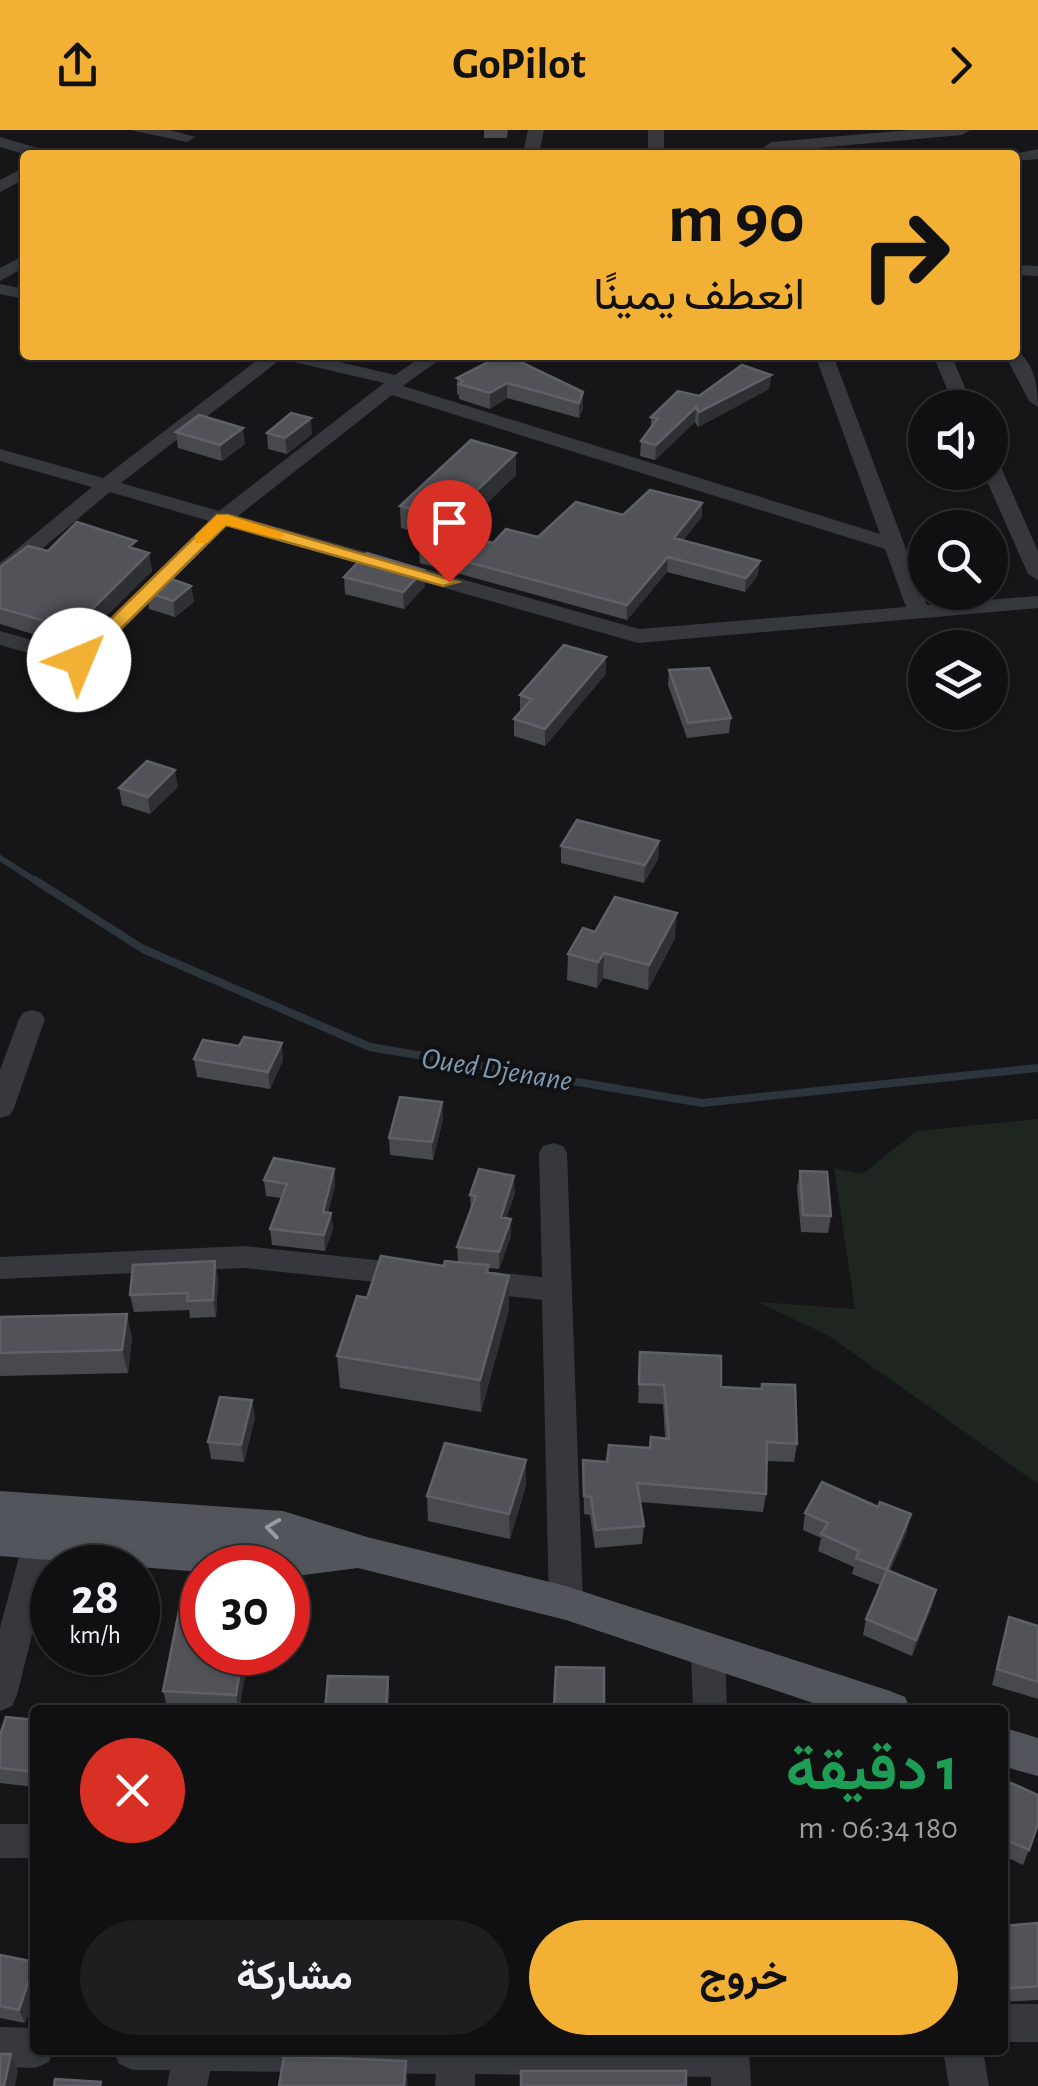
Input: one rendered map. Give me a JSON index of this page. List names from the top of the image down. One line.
{"water":["Oued Djenane"],"page":{"header":"GoPilot","turn":["90 m","انعطف يمينًا"],"speed":"28 km/h","limit":"30","heading":["1 دقيقة","180 m · 06:34"],"buttons":["خروج","مشاركة"]}}
